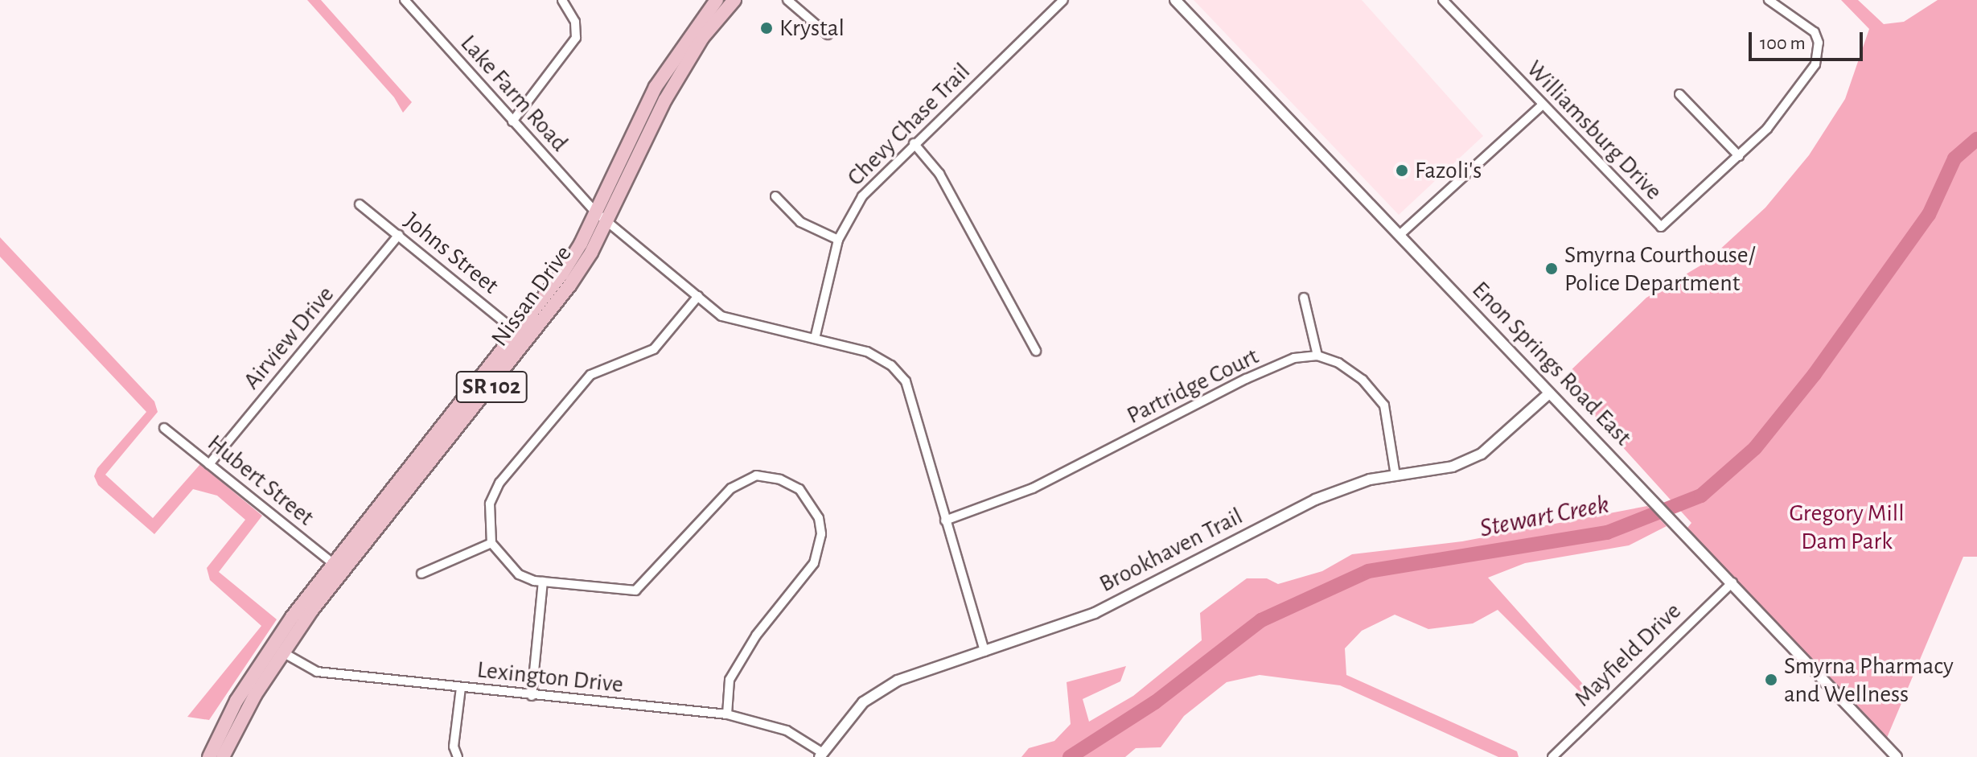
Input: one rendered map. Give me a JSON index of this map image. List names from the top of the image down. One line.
{"streets":{"main road":["Nissan Drive","SR 102"],"street":["Lake Farm Road","Chevy Chase Trail","Williamsburg Drive","Johns Street","Airview Drive","Enon Springs Road East","Partridge Court","Hubert Street","Brookhaven Trail","Mayfield Drive","Lexington Drive"]},"crossings":[["Lake Farm Road","Chevy Chase Trail"],["Lake Farm Road","Nissan Drive"],["Lake Farm Road","Partridge Court"],["Johns Street","Nissan Drive"],["Johns Street","Airview Drive"],["Nissan Drive","Hubert Street"],["Nissan Drive","Lexington Drive"],["Airview Drive","Hubert Street"],["Enon Springs Road East","Brookhaven Trail"],["Enon Springs Road East","Mayfield Drive"],["Brookhaven Trail","Lexington Drive"]],"water":["Stewart Creek"],"parks":["Gregory Mill Dam Park"],"places":["Krystal","Fazoli's","Smyrna Courthouse/ Police Department","Smyrna Pharmacy and Wellness"],"scale_bar":"100 m"}
